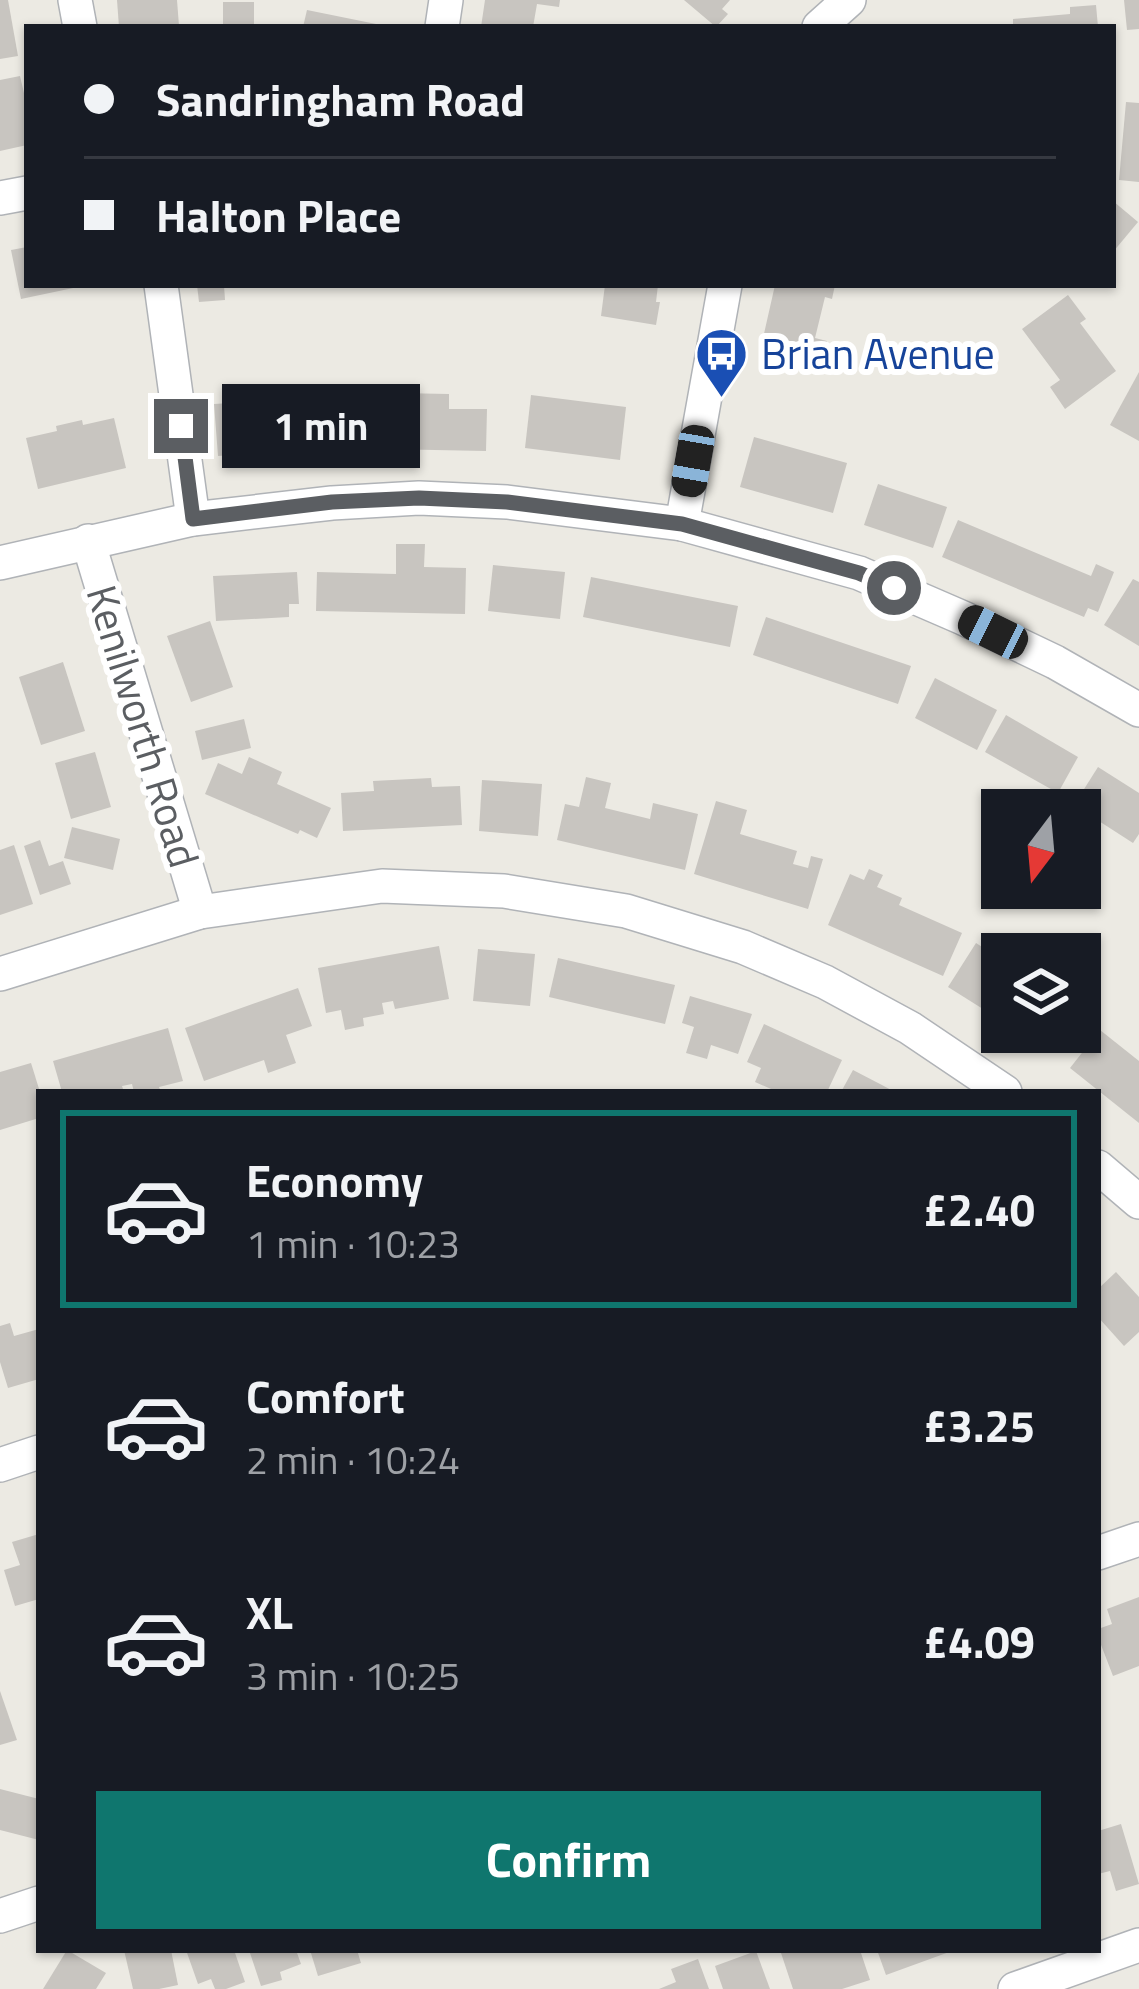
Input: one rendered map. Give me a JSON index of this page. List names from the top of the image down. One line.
{"streets":{"street":["Kenilworth Road"]},"places":{"bus stop":["Brian Avenue"]},"north":"bottom","page":{"banner":["Sandringham Road","Halton Place"],"bubble":"1 min","list":[{"name":"Economy","note":"1 min · 10:23","value":"£2.40"},{"name":"Comfort","note":"2 min · 10:24","value":"£3.25"},{"name":"XL","note":"3 min · 10:25","value":"£4.09"}],"buttons":"Confirm"}}
